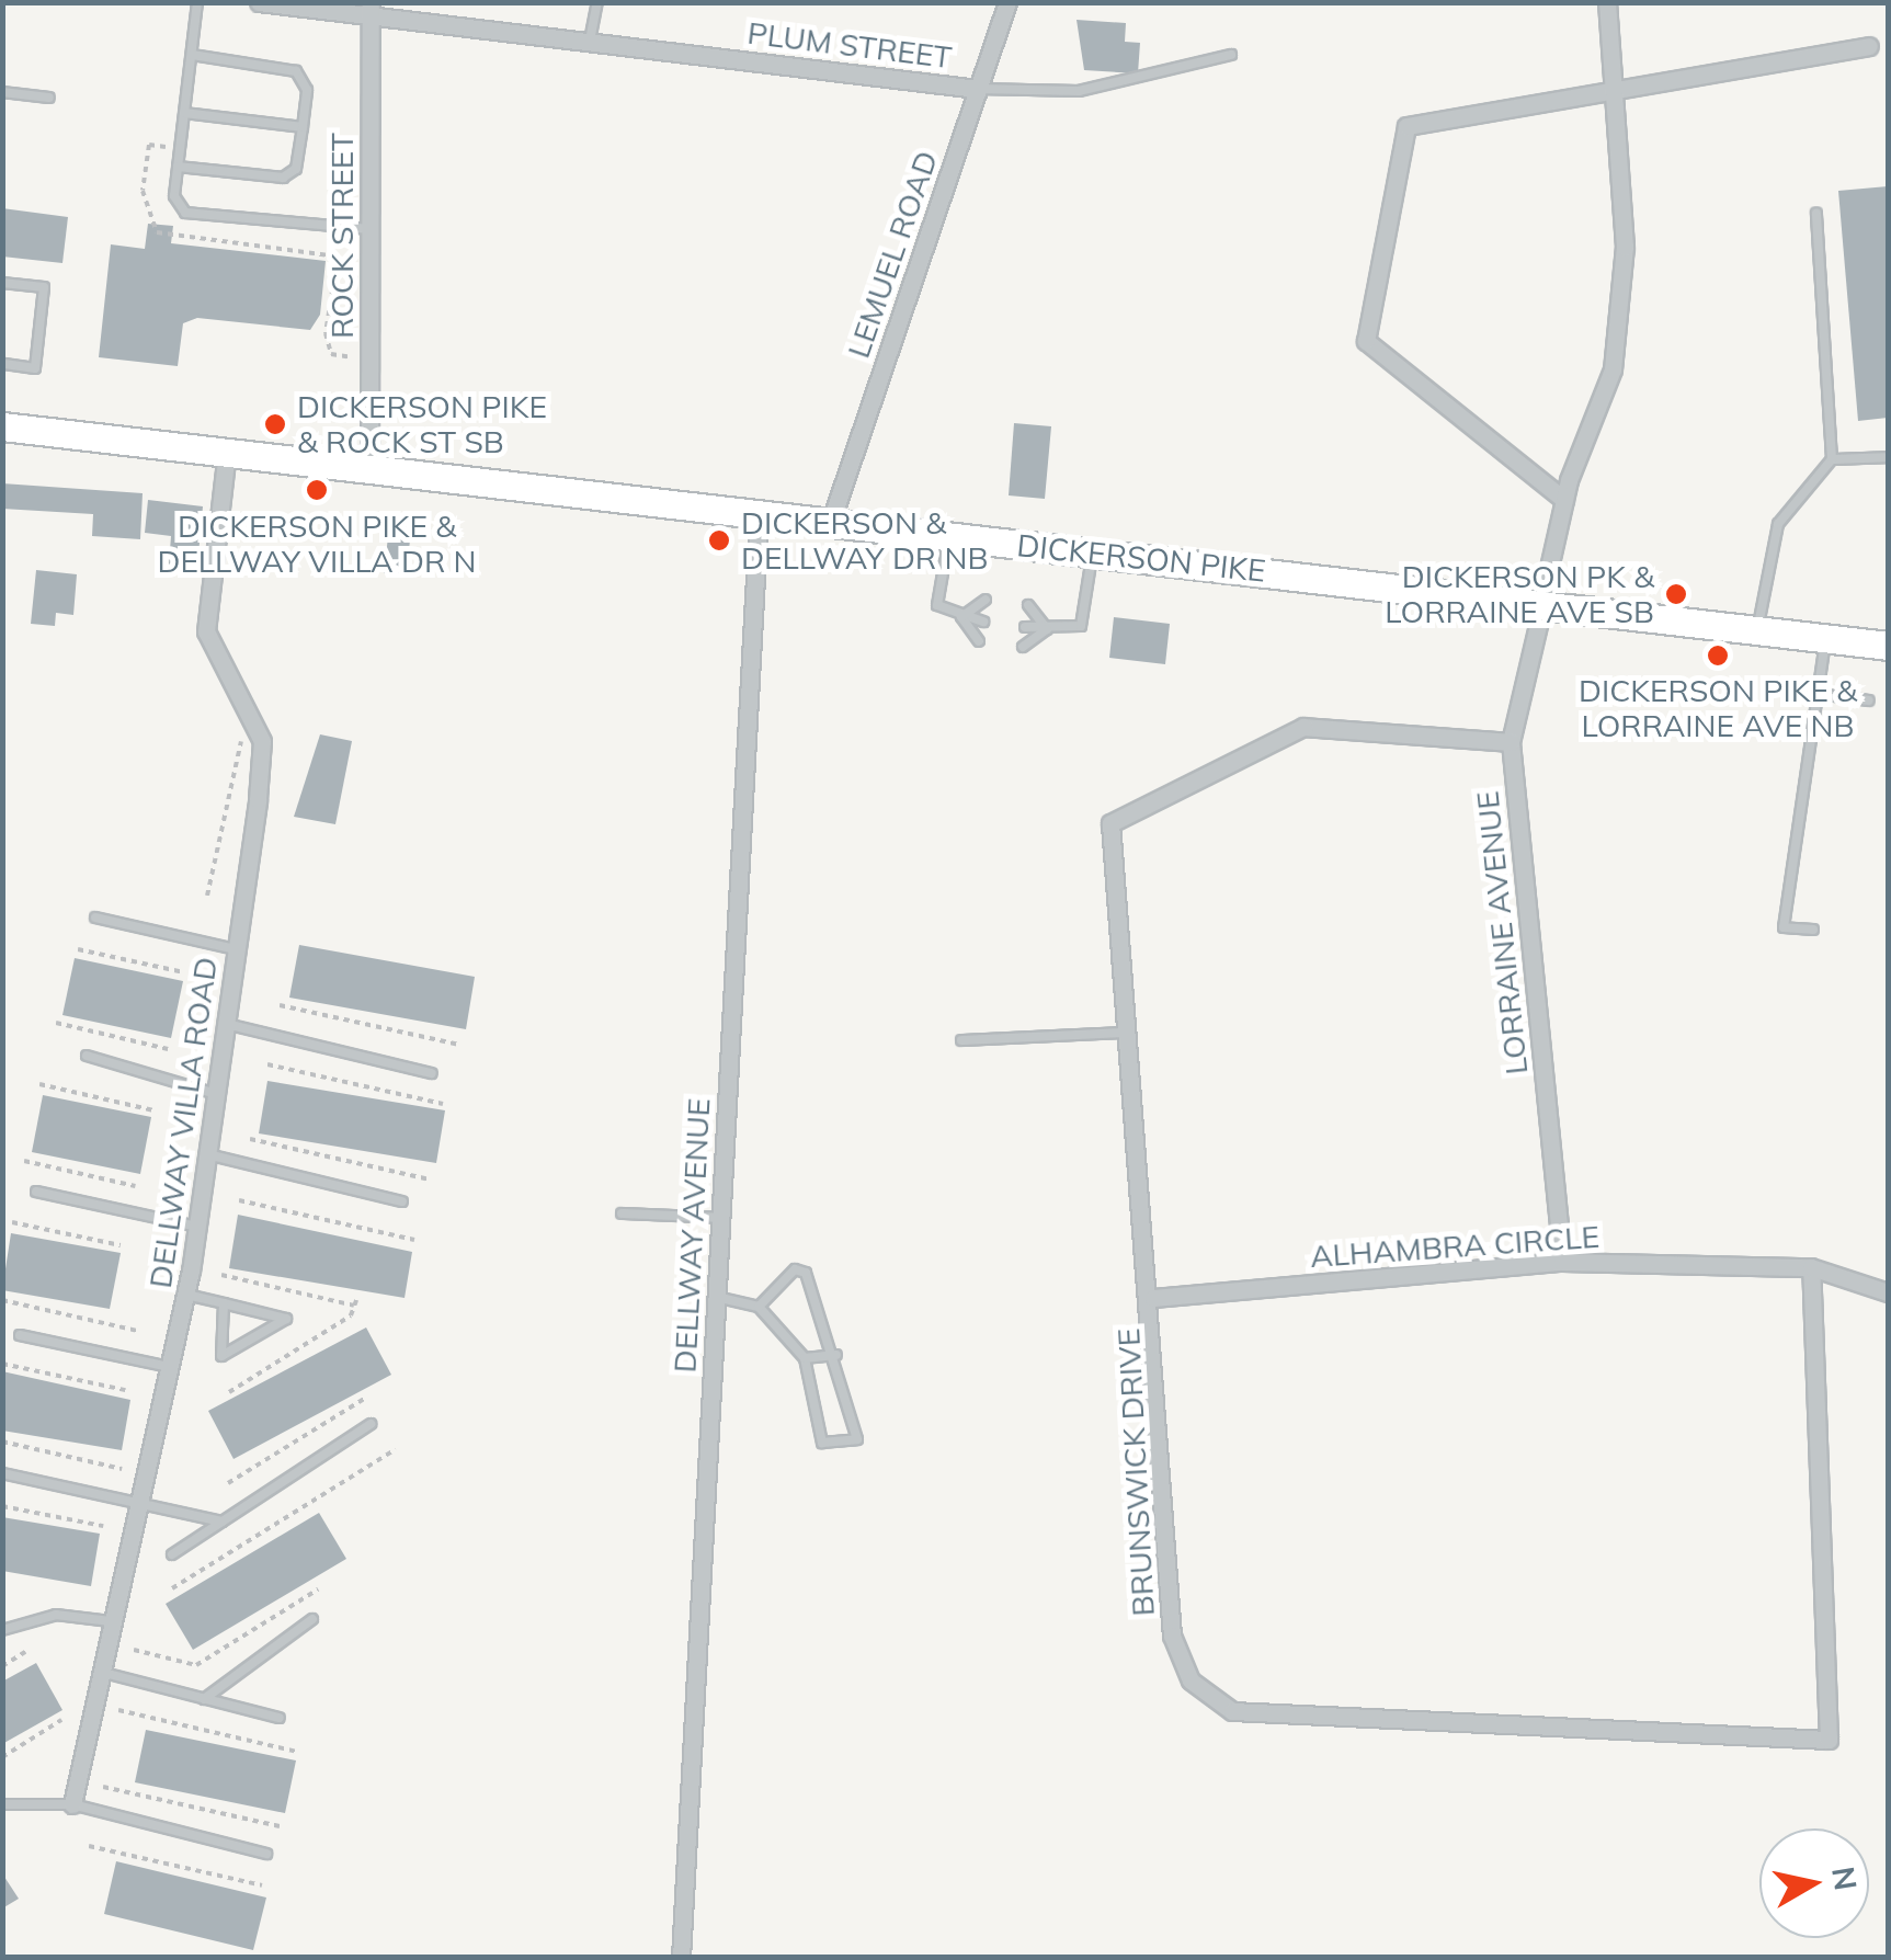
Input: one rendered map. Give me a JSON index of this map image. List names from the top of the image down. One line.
{"streets":{"main road":["DICKERSON PIKE"],"street":["PLUM STREET","ROCK STREET","LEMUEL ROAD","LORRAINE AVENUE","DELLWAY VILLA ROAD","DELLWAY AVENUE","ALHAMBRA CIRCLE","BRUNSWICK DRIVE"]},"crossings":[["PLUM STREET","ROCK STREET"],["PLUM STREET","LEMUEL ROAD"],["ROCK STREET","DICKERSON PIKE"],["LEMUEL ROAD","DICKERSON PIKE"],["DICKERSON PIKE","LORRAINE AVENUE"],["DICKERSON PIKE","DELLWAY VILLA ROAD"],["DICKERSON PIKE","DELLWAY AVENUE"],["LORRAINE AVENUE","ALHAMBRA CIRCLE"],["LORRAINE AVENUE","BRUNSWICK DRIVE"],["ALHAMBRA CIRCLE","BRUNSWICK DRIVE"]],"places":["DICKERSON PIKE & ROCK ST SB","DICKERSON PIKE & DELLWAY VILLA DR N","DICKERSON & DELLWAY DR NB","DICKERSON PK & LORRAINE AVE SB","DICKERSON PIKE & LORRAINE AVE NB"],"north":"right"}
